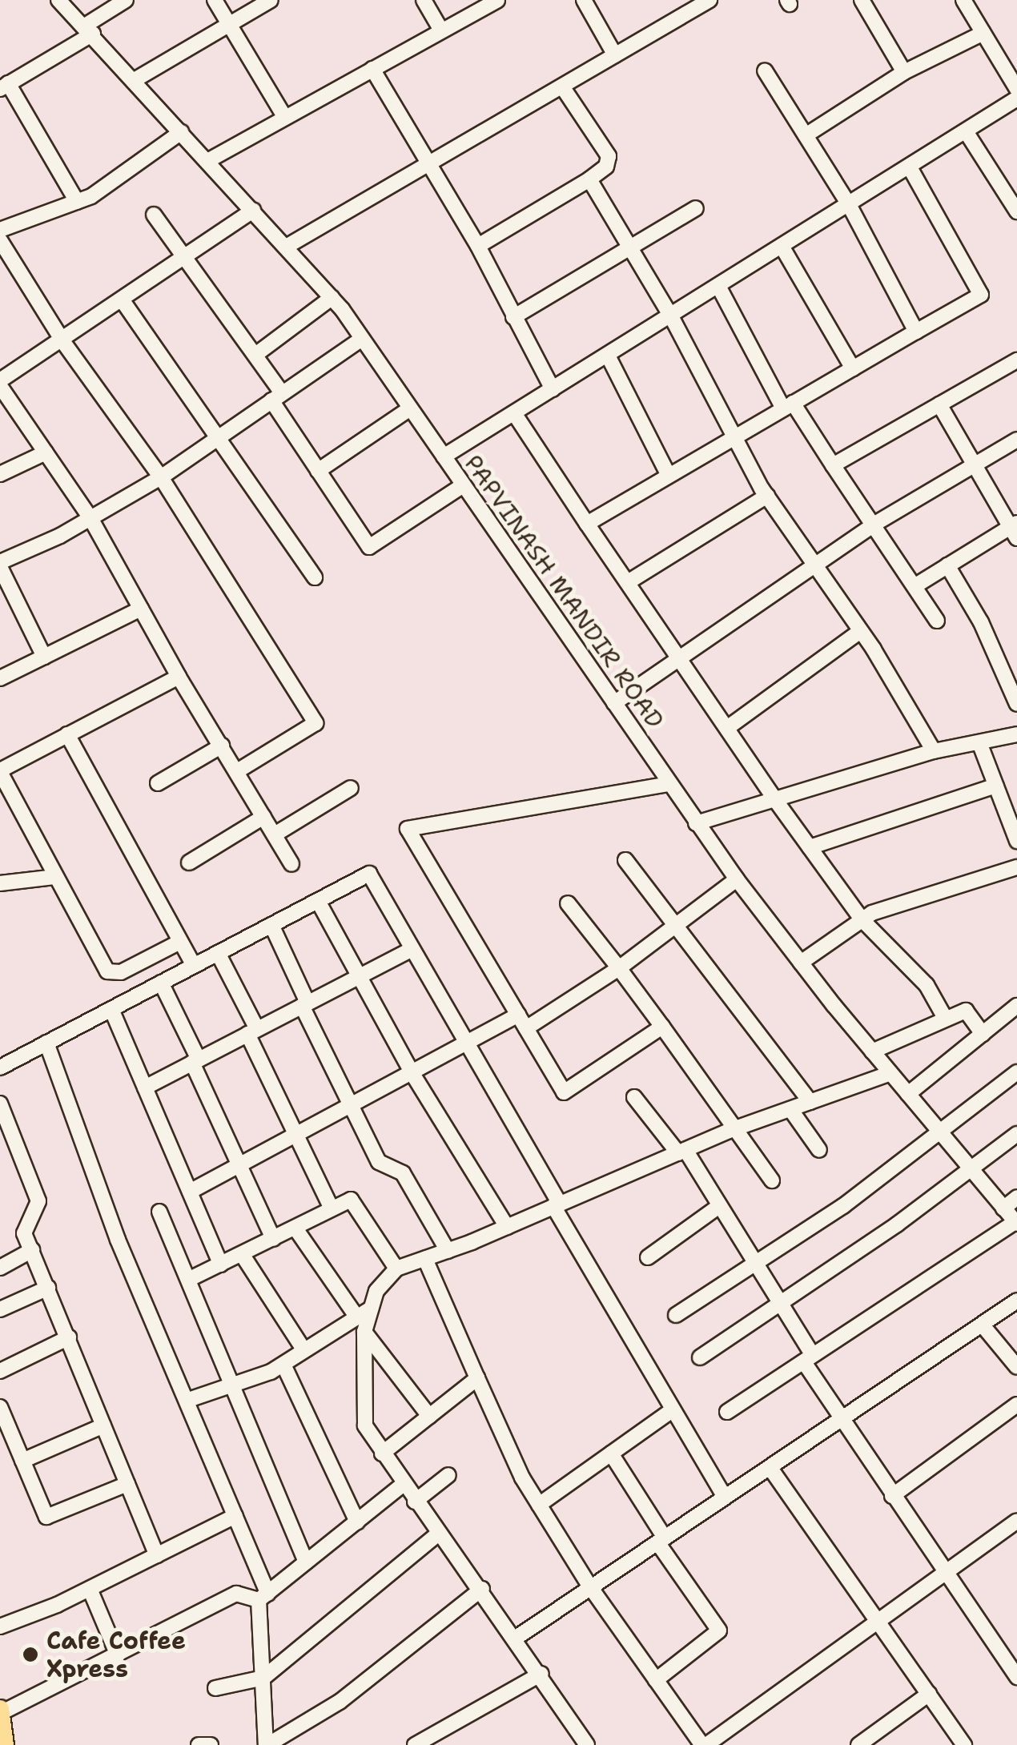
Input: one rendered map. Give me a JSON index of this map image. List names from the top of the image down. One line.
{"streets":{"street":["PAPVINASH MANDIR ROAD"]},"places":["Cafe Coffee Xpress"]}
